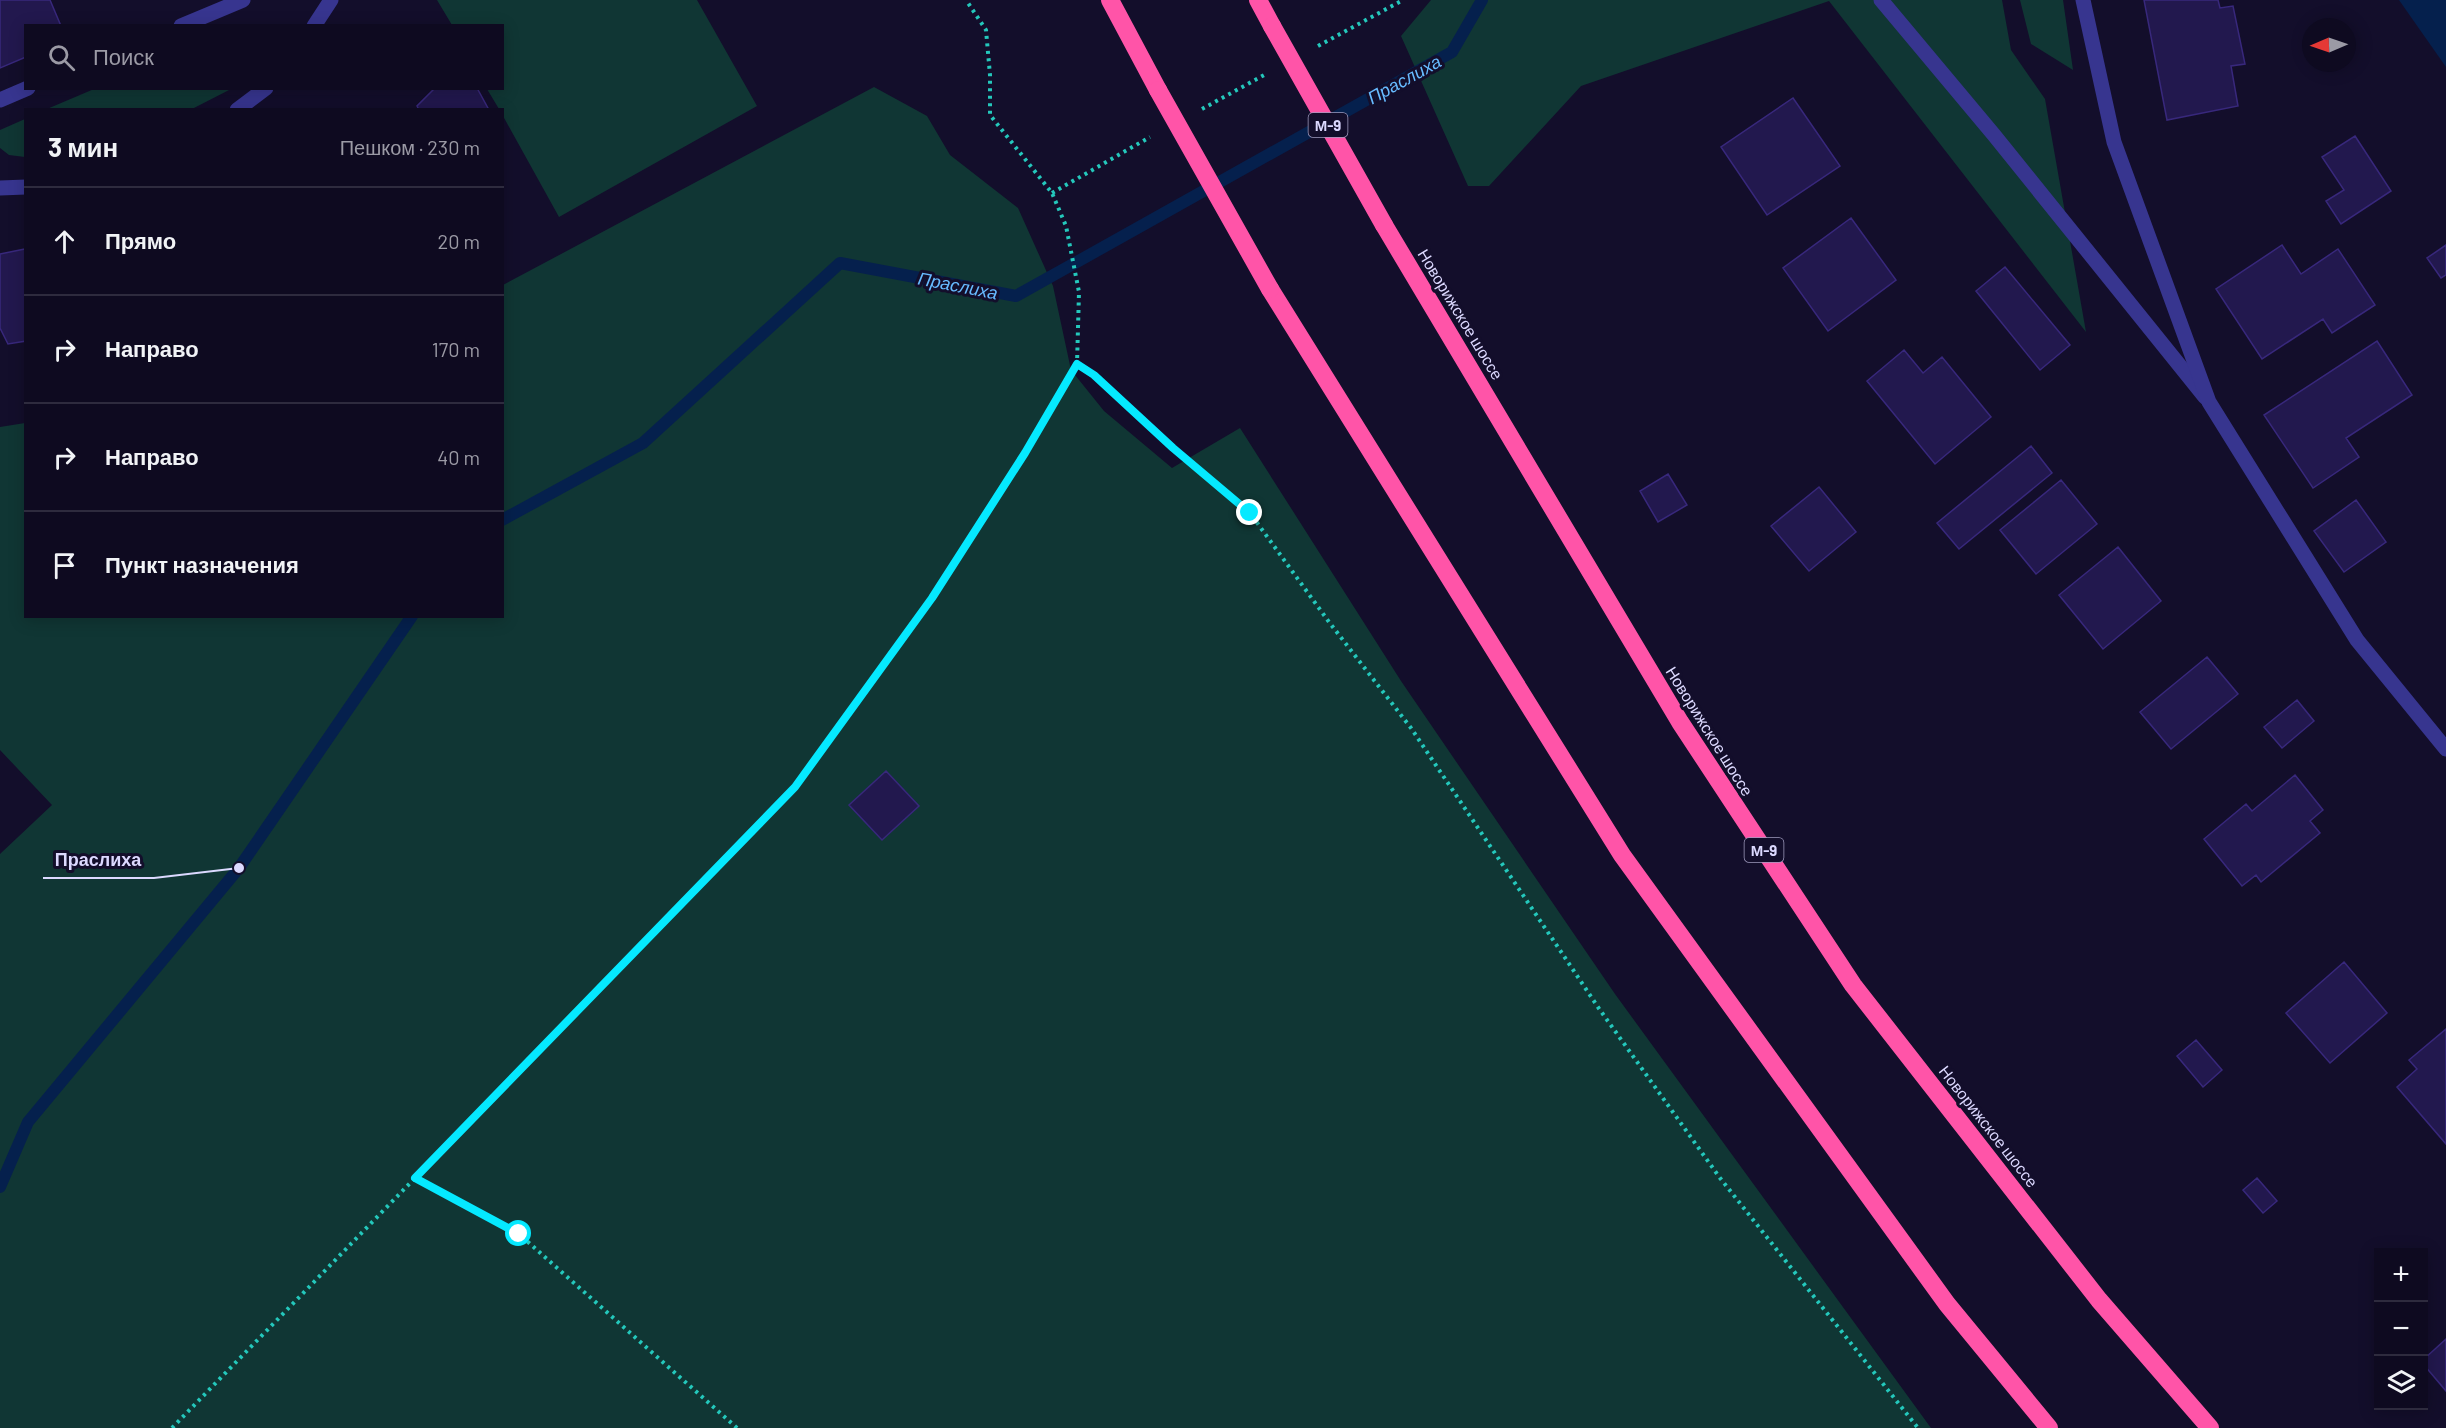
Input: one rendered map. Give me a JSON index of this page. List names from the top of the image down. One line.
{"streets":{"highway":["М-9","Новорижское шоссе"]},"water":["Праслиха"],"places":["Праслиха"],"north":"left","page":{"search":"Поиск","heading":["3 мин","Пешком · 230 m"],"list":[["Прямо","20 m"],["Направо","170 m"],["Направо","40 m"],"Пункт назначения"],"map_buttons":["+","−"]}}
